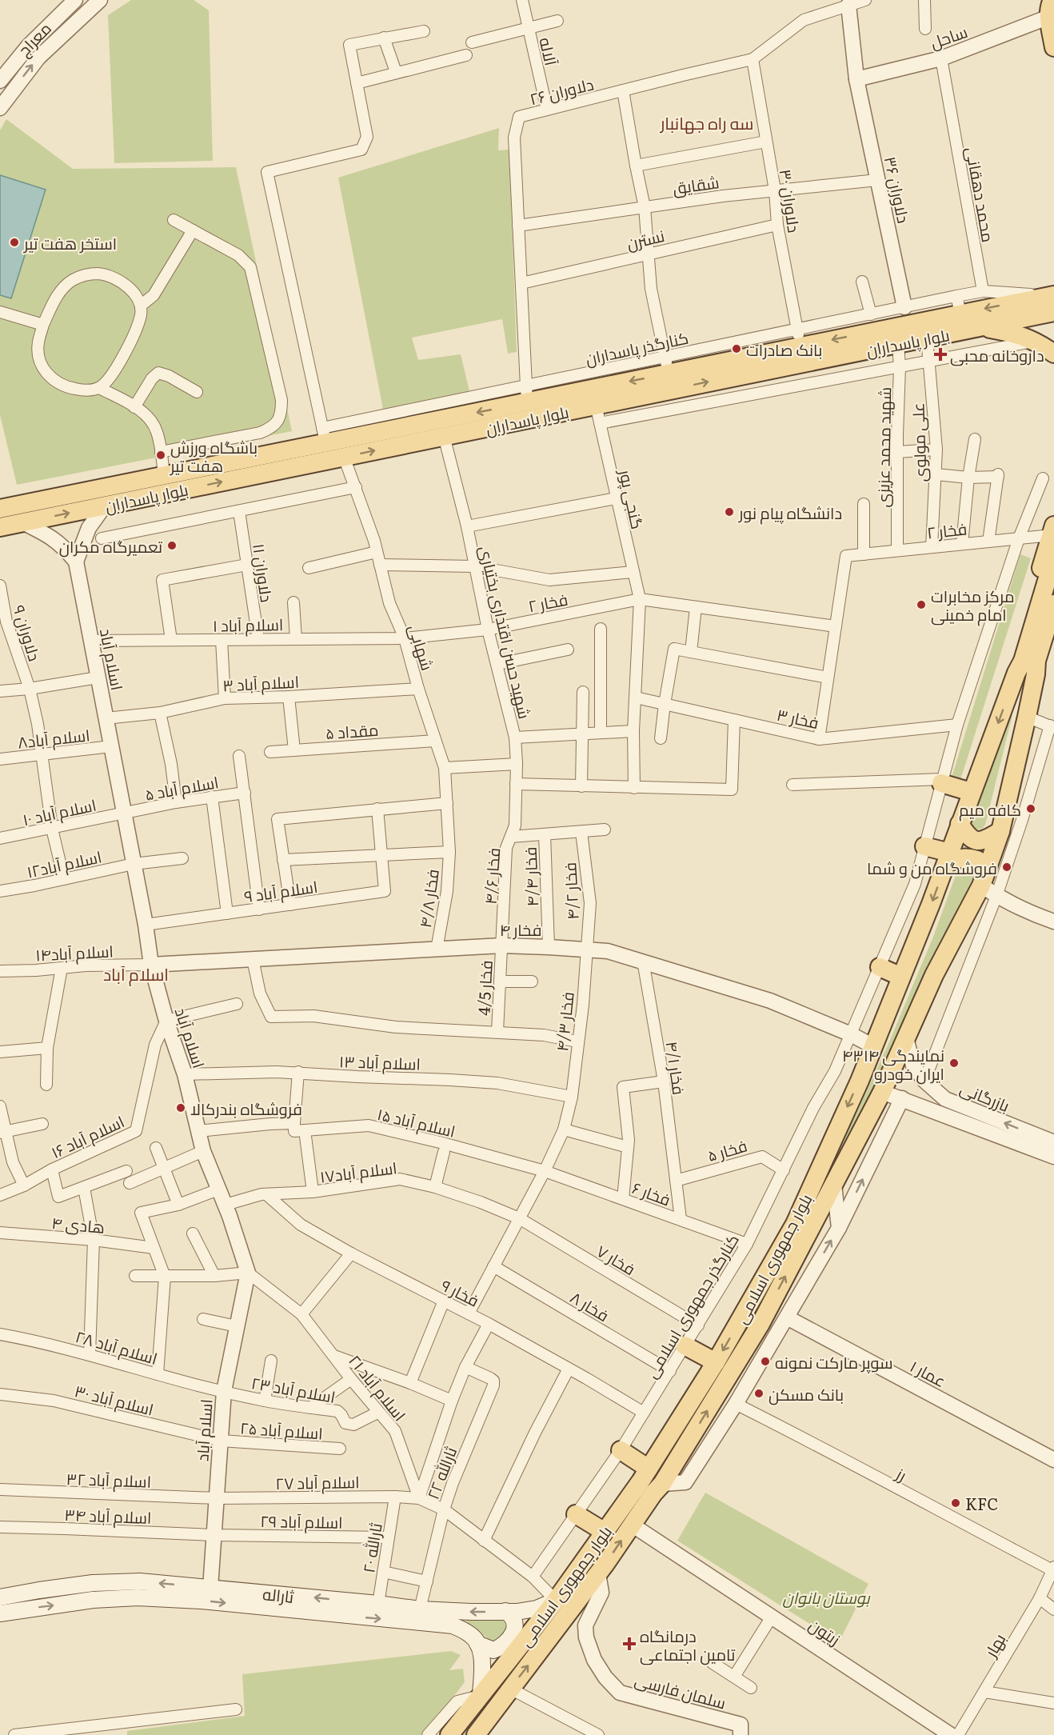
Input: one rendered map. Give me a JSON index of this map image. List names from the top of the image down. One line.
{"streets":{"main road":["بلوار پاسداران","بلوار جمهوری اسلامی","ثاراله"],"street":["ساحل","معراج","آلاله","دلاوران ۲۶","شقایق","دلاوران ۳۶","محمد دهقانی","دلاوران ۳۰","نسترن","علی مولوی","شهید محمد عزیزی","گنجی پور","فخار ۲","دلاوران ۱۱","اسلام آباد ۱","شهید حسن اقتداری بختیاری","دلاوران ۹","شهابی","اسلام آباد","اسلام آباد ۳","فخار ۳","مقداد ۵","اسلام آباد۸","اسلام آباد ۵","اسلام آباد ۱۰","اسلام آباد۱۲","فخار ۴/۶","فخار ۴/۴","اسلام آباد ۹","فخار ۴/۲","فخار ۴/۸","فخار ۴","اسلام آباد۱۴","فخار 4/5","فخار ۴/۳","اسلام آباد ۱۳","فخار ۴/۱","بازرگانی","اسلام آباد ۱۵","اسلام آباد ۱۶","فخار ۵","اسلام آباد۱۷","فخار ۶","هادی ۴","فخار ۷","فخار ۹","فخار ۸","کنارگذر جمهوری اسلامی","اسلام آباد ۲۸","عمار ۱","اسلام آباد ۲۱","اسلام آباد ۲۳","اسلام آباد ۳۰","اسلام آباد ۲۵","ثارالله ۲۲","رز","اسلام آباد ۳۲","اسلام آباد ۲۷","اسلام آباد ۳۴","اسلام آباد ۲۹","ثارالله ۲۰","زیتون","بهار","سلمان فارسی"]},"crossings":[["ساحل","دلاوران ۳۶"],["ساحل","محمد دهقانی"],["آلاله","دلاوران ۲۶"],["دلاوران ۲۶","شقایق"],["دلاوران ۲۶","دلاوران ۳۶"],["دلاوران ۲۶","دلاوران ۳۰"],["دلاوران ۲۶","نسترن"],["دلاوران ۲۶","بلوار پاسداران"],["شقایق","دلاوران ۳۶"],["شقایق","دلاوران ۳۰"],["دلاوران ۳۰","نسترن"],["دلاوران ۳۰","بلوار پاسداران"],["بلوار پاسداران","علی مولوی"],["بلوار پاسداران","شهید محمد عزیزی"],["بلوار پاسداران","گنجی پور"],["بلوار پاسداران","شهید حسن اقتداری بختیاری"],["بلوار پاسداران","شهابی"],["علی مولوی","فخار ۲"],["شهید محمد عزیزی","فخار ۲"],["گنجی پور","فخار ۲"],["گنجی پور","فخار ۳"],["فخار ۲","اسلام آباد ۱"],["فخار ۲","شهید حسن اقتداری بختیاری"],["فخار ۲","شهابی"],["فخار ۲","کنارگذر جمهوری اسلامی"],["دلاوران ۱۱","اسلام آباد ۱"],["اسلام آباد ۱","شهابی"],["اسلام آباد ۱","اسلام آباد"],["شهید حسن اقتداری بختیاری","فخار ۴/۶"],["دلاوران ۹","اسلام آباد۸"],["دلاوران ۹","اسلام آباد ۱۰"],["دلاوران ۹","اسلام آباد۱۲"],["شهابی","اسلام آباد ۳"],["شهابی","مقداد ۵"],["شهابی","فخار ۴/۸"],["اسلام آباد","اسلام آباد ۳"],["اسلام آباد","اسلام آباد۸"],["اسلام آباد","اسلام آباد ۵"],["اسلام آباد","اسلام آباد ۱۰"],["اسلام آباد","اسلام آباد۱۲"],["اسلام آباد","اسلام آباد ۹"],["اسلام آباد","فخار ۴"],["اسلام آباد","اسلام آباد۱۴"],["اسلام آباد","اسلام آباد ۱۳"],["اسلام آباد","اسلام آباد ۱۶"],["اسلام آباد","اسلام آباد۱۷"],["اسلام آباد","اسلام آباد ۲۸"],["اسلام آباد","اسلام آباد ۲۱"],["اسلام آباد","اسلام آباد ۲۳"],["اسلام آباد","اسلام آباد ۳۰"],["اسلام آباد","اسلام آباد ۲۵"],["اسلام آباد","اسلام آباد ۳۲"],["اسلام آباد","اسلام آباد ۲۷"],["اسلام آباد","اسلام آباد ۳۴"],["اسلام آباد","اسلام آباد ۲۹"],["اسلام آباد","ثاراله"],["فخار ۳","کنارگذر جمهوری اسلامی"],["اسلام آباد ۵","اسلام آباد ۱۰"],["فخار ۴/۶","فخار ۴"],["فخار ۴/۶","فخار 4/5"],["فخار ۴/۴","فخار ۴"],["فخار ۴/۲","فخار ۴"],["فخار ۴/۲","فخار ۴/۳"],["فخار ۴/۸","فخار ۴"],["فخار ۴","اسلام آباد۱۴"],["فخار ۴","فخار 4/5"],["فخار ۴","فخار ۴/۳"],["فخار ۴","فخار ۴/۱"],["فخار ۴","بلوار جمهوری اسلامی"],["فخار ۴","کنارگذر جمهوری اسلامی"],["فخار ۴/۳","اسلام آباد ۱۳"],["فخار ۴/۳","اسلام آباد ۱۵"],["فخار ۴/۳","اسلام آباد۱۷"],["فخار ۴/۳","فخار ۶"],["فخار ۴/۳","فخار ۷"],["فخار ۴/۳","فخار ۹"],["فخار ۴/۳","فخار ۸"],["فخار ۴/۱","فخار ۵"],["فخار ۴/۱","فخار ۶"],["بازرگانی","بلوار جمهوری اسلامی"],["اسلام آباد ۱۵","فخار ۶"],["فخار ۵","کنارگذر جمهوری اسلامی"],["اسلام آباد۱۷","فخار ۷"],["اسلام آباد۱۷","فخار ۹"],["فخار ۶","کنارگذر جمهوری اسلامی"],["بلوار جمهوری اسلامی","ثاراله"],["بلوار جمهوری اسلامی","زیتون"],["بلوار جمهوری اسلامی","سلمان فارسی"],["فخار ۷","کنارگذر جمهوری اسلامی"],["فخار ۹","کنارگذر جمهوری اسلامی"],["فخار ۸","کنارگذر جمهوری اسلامی"],["اسلام آباد ۲۸","اسلام آباد ۲۳"],["اسلام آباد ۲۱","اسلام آباد ۲۳"],["اسلام آباد ۲۱","اسلام آباد ۲۷"],["اسلام آباد ۳۰","اسلام آباد ۲۵"],["ثارالله ۲۲","ثاراله"],["رز","بهار"],["اسلام آباد ۳۲","اسلام آباد ۲۷"],["اسلام آباد ۲۷","ثارالله ۲۰"],["اسلام آباد ۳۴","اسلام آباد ۲۹"],["اسلام آباد ۲۹","ثارالله ۲۰"],["ثارالله ۲۰","ثاراله"]],"districts":["سه راه جهانبار","اسلام آباد"],"parks":["بوستان بانوان"],"places":{"other":["استخر هفت تیر","بانک صادرات","باشگاه ورزش هفت تیر","دانشگاه پیام نور","تعمیرگاه مکران","مرکز مخابرات امام خمینی","کافه میم","فروشگاه من و شما","نمایندگی ۴۳۱۴ ایران خودرو","فروشگاه بندرکالا","سوپر مارکت نمونه","بانک مسکن","KFC"],"health":["داروخانه محبی","درمانگاه تامین اجتماعی"]}}
